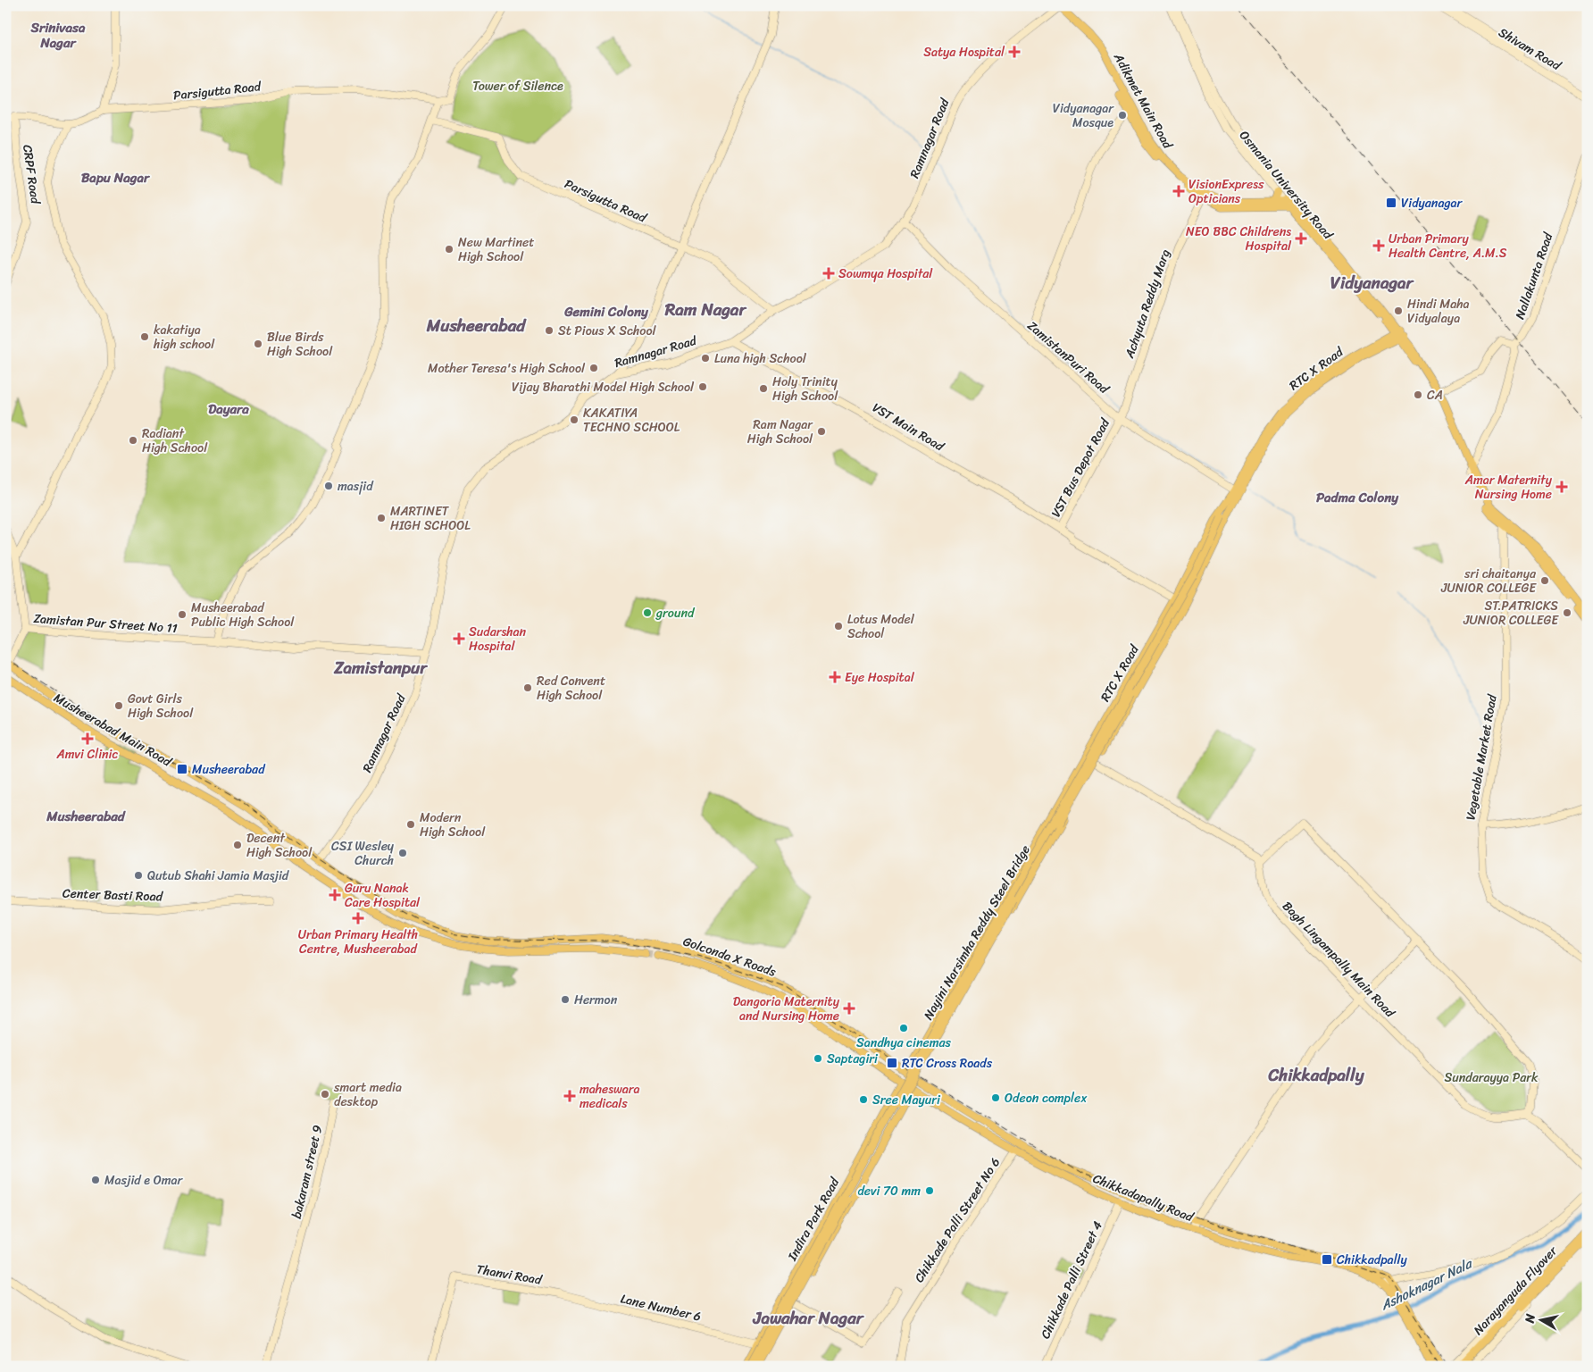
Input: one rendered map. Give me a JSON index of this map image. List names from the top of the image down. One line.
{"streets":{"main road":["Adikmet Main Road","Osmania University Road","RTC X Road","Musheerabad Main Road","Nayini Narsimha Reddy Steel Bridge","Golconda X Roads","Chikkadapally Road","Indira Park Road","Narayanguda Flyover"],"street":["Shivam Road","Parsigutta Road","Ramnagar Road","CRPF Road","Nallakunta Road","Achyuta Reddy Marg","ZamistanPuri Road","VST Main Road","VST Bus Depot Road","Zamistan Pur Street No 11","Vegetable Market Road","Center Basti Road","Bagh Lingampally Main Road","bakaram street 9","Chikkade Palli Street No 6","Thanvi Road","Chikkade Palli Street 4","Lane Number 6"]},"crossings":[["Parsigutta Road","Ramnagar Road"],["Adikmet Main Road","Ramnagar Road"],["Adikmet Main Road","Osmania University Road"],["Adikmet Main Road","Achyuta Reddy Marg"],["Ramnagar Road","ZamistanPuri Road"],["Ramnagar Road","VST Main Road"],["Ramnagar Road","Zamistan Pur Street No 11"],["Ramnagar Road","Musheerabad Main Road"],["Osmania University Road","RTC X Road"],["Achyuta Reddy Marg","ZamistanPuri Road"],["Achyuta Reddy Marg","VST Bus Depot Road"],["ZamistanPuri Road","RTC X Road"],["ZamistanPuri Road","VST Bus Depot Road"],["RTC X Road","VST Main Road"],["RTC X Road","Nayini Narsimha Reddy Steel Bridge"],["RTC X Road","Golconda X Roads"],["RTC X Road","Chikkadapally Road"],["VST Main Road","VST Bus Depot Road"],["Musheerabad Main Road","Golconda X Roads"],["Golconda X Roads","Chikkadapally Road"],["Chikkadapally Road","Indira Park Road"],["Chikkadapally Road","Chikkade Palli Street No 6"],["Chikkadapally Road","Chikkade Palli Street 4"],["Indira Park Road","Lane Number 6"],["Thanvi Road","Lane Number 6"]],"districts":["Srinivasa Nagar","Bapu Nagar","Vidyanagar","Ram Nagar","Gemini Colony","Musheerabad","Dayara","Padma Colony","Zamistanpur","Musheerabad","Chikkadpally","Jawahar Nagar"],"water":["Ashoknagar Nala"],"parks":["Tower of Silence","Sundarayya Park"],"places":{"health":["Satya Hospital","VisionExpress Opticians","NEO BBC Childrens Hospital","Urban Primary Health Centre, A.M.S","Sowmya Hospital","Amar Maternity Nursing Home","Sudarshan Hospital","Eye Hospital","Amvi Clinic","Guru Nanak Care Hospital","Urban Primary Health Centre, Musheerabad","Dangoria Maternity and Nursing Home","maheswara medicals"],"other":["Vidyanagar Mosque","New Martinet High School","Hindi Maha Vidyalaya","St Pious X School","kakatiya high school","Blue Birds High School","Luna high School","Mother Teresa's High School","Vijay Bharathi Model High School","Holy Trinity High School","CA","KAKATIYA TECHNO SCHOOL","Ram Nagar High School","Radiant High School","masjid","MARTINET HIGH SCHOOL","sri chaitanya JUNIOR COLLEGE","ground","ST.PATRICKS JUNIOR COLLEGE","Musheerabad Public High School","Lotus Model School","Red Convent High School","Govt Girls High School","Modern High School","Decent High School","CSI Wesley Church","Qutub Shahi Jamia Masjid","Hermon","Sandhya cinemas","Saptagiri","smart media desktop","Odeon complex","Sree Mayuri","Masjid e Omar","devi 70 mm"],"transit":["Vidyanagar","Musheerabad","RTC Cross Roads","Chikkadpally"]},"north":"left"}
